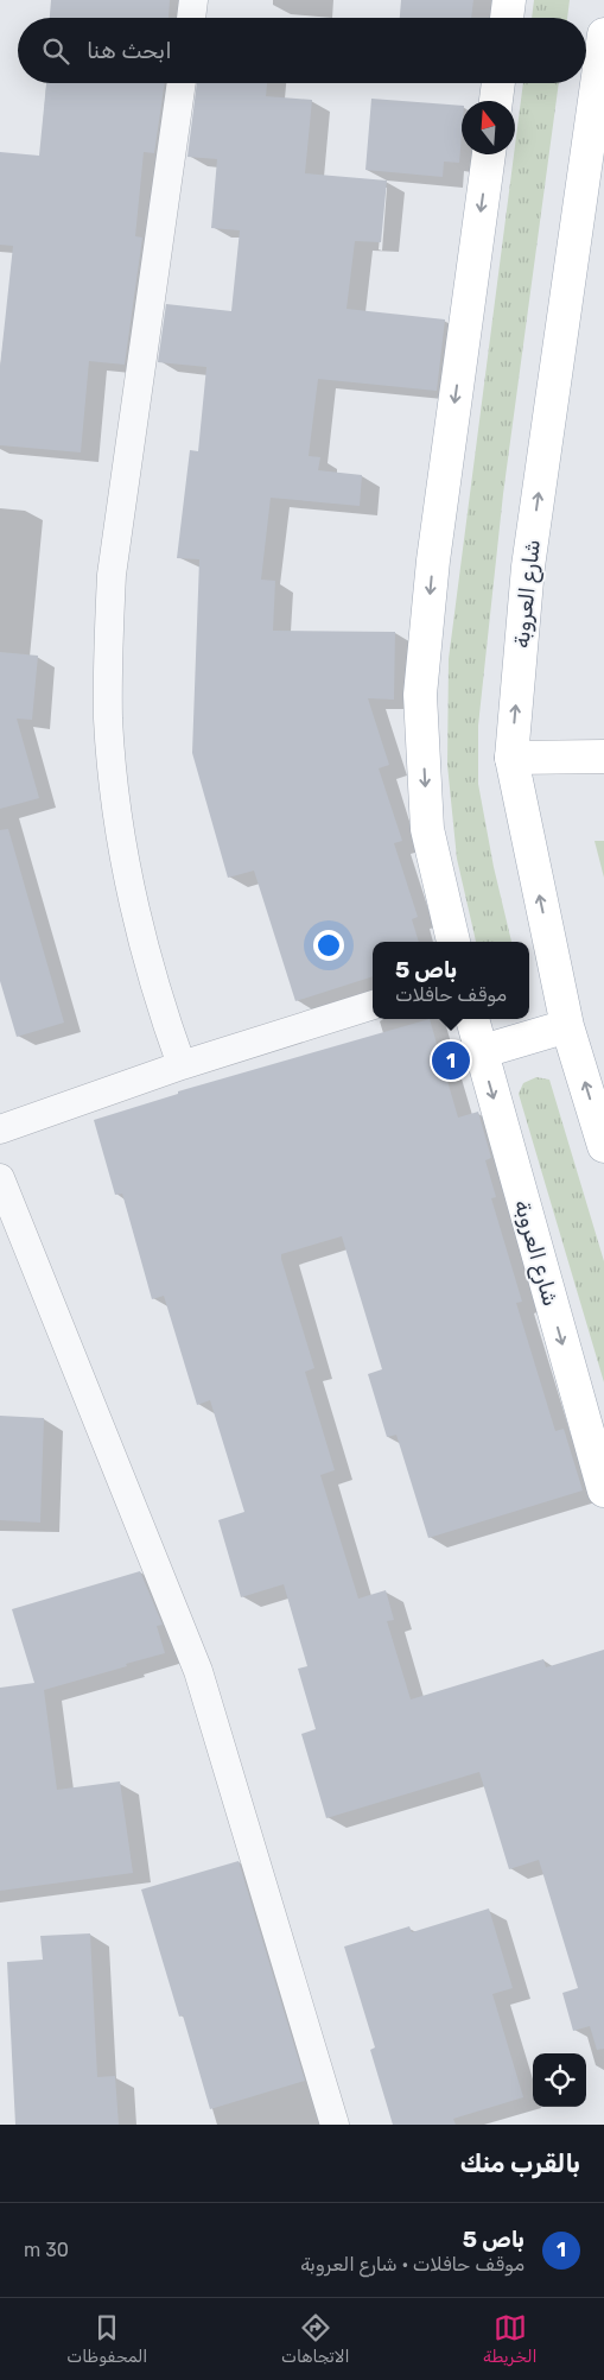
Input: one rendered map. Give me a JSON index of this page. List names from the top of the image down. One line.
{"streets":{"main road":["شارع العروبة"]},"north":"top","page":{"search":"ابحث هنا","popup":["باص 5","موقف حافلات"],"pins":"1","heading":"بالقرب منك","list":[{"mark":"1","name":"باص 5","note":"موقف حافلات · شارع العروبة","value":"30 m"}],"nav":["الخريطة","الاتجاهات","المحفوظات"]}}
